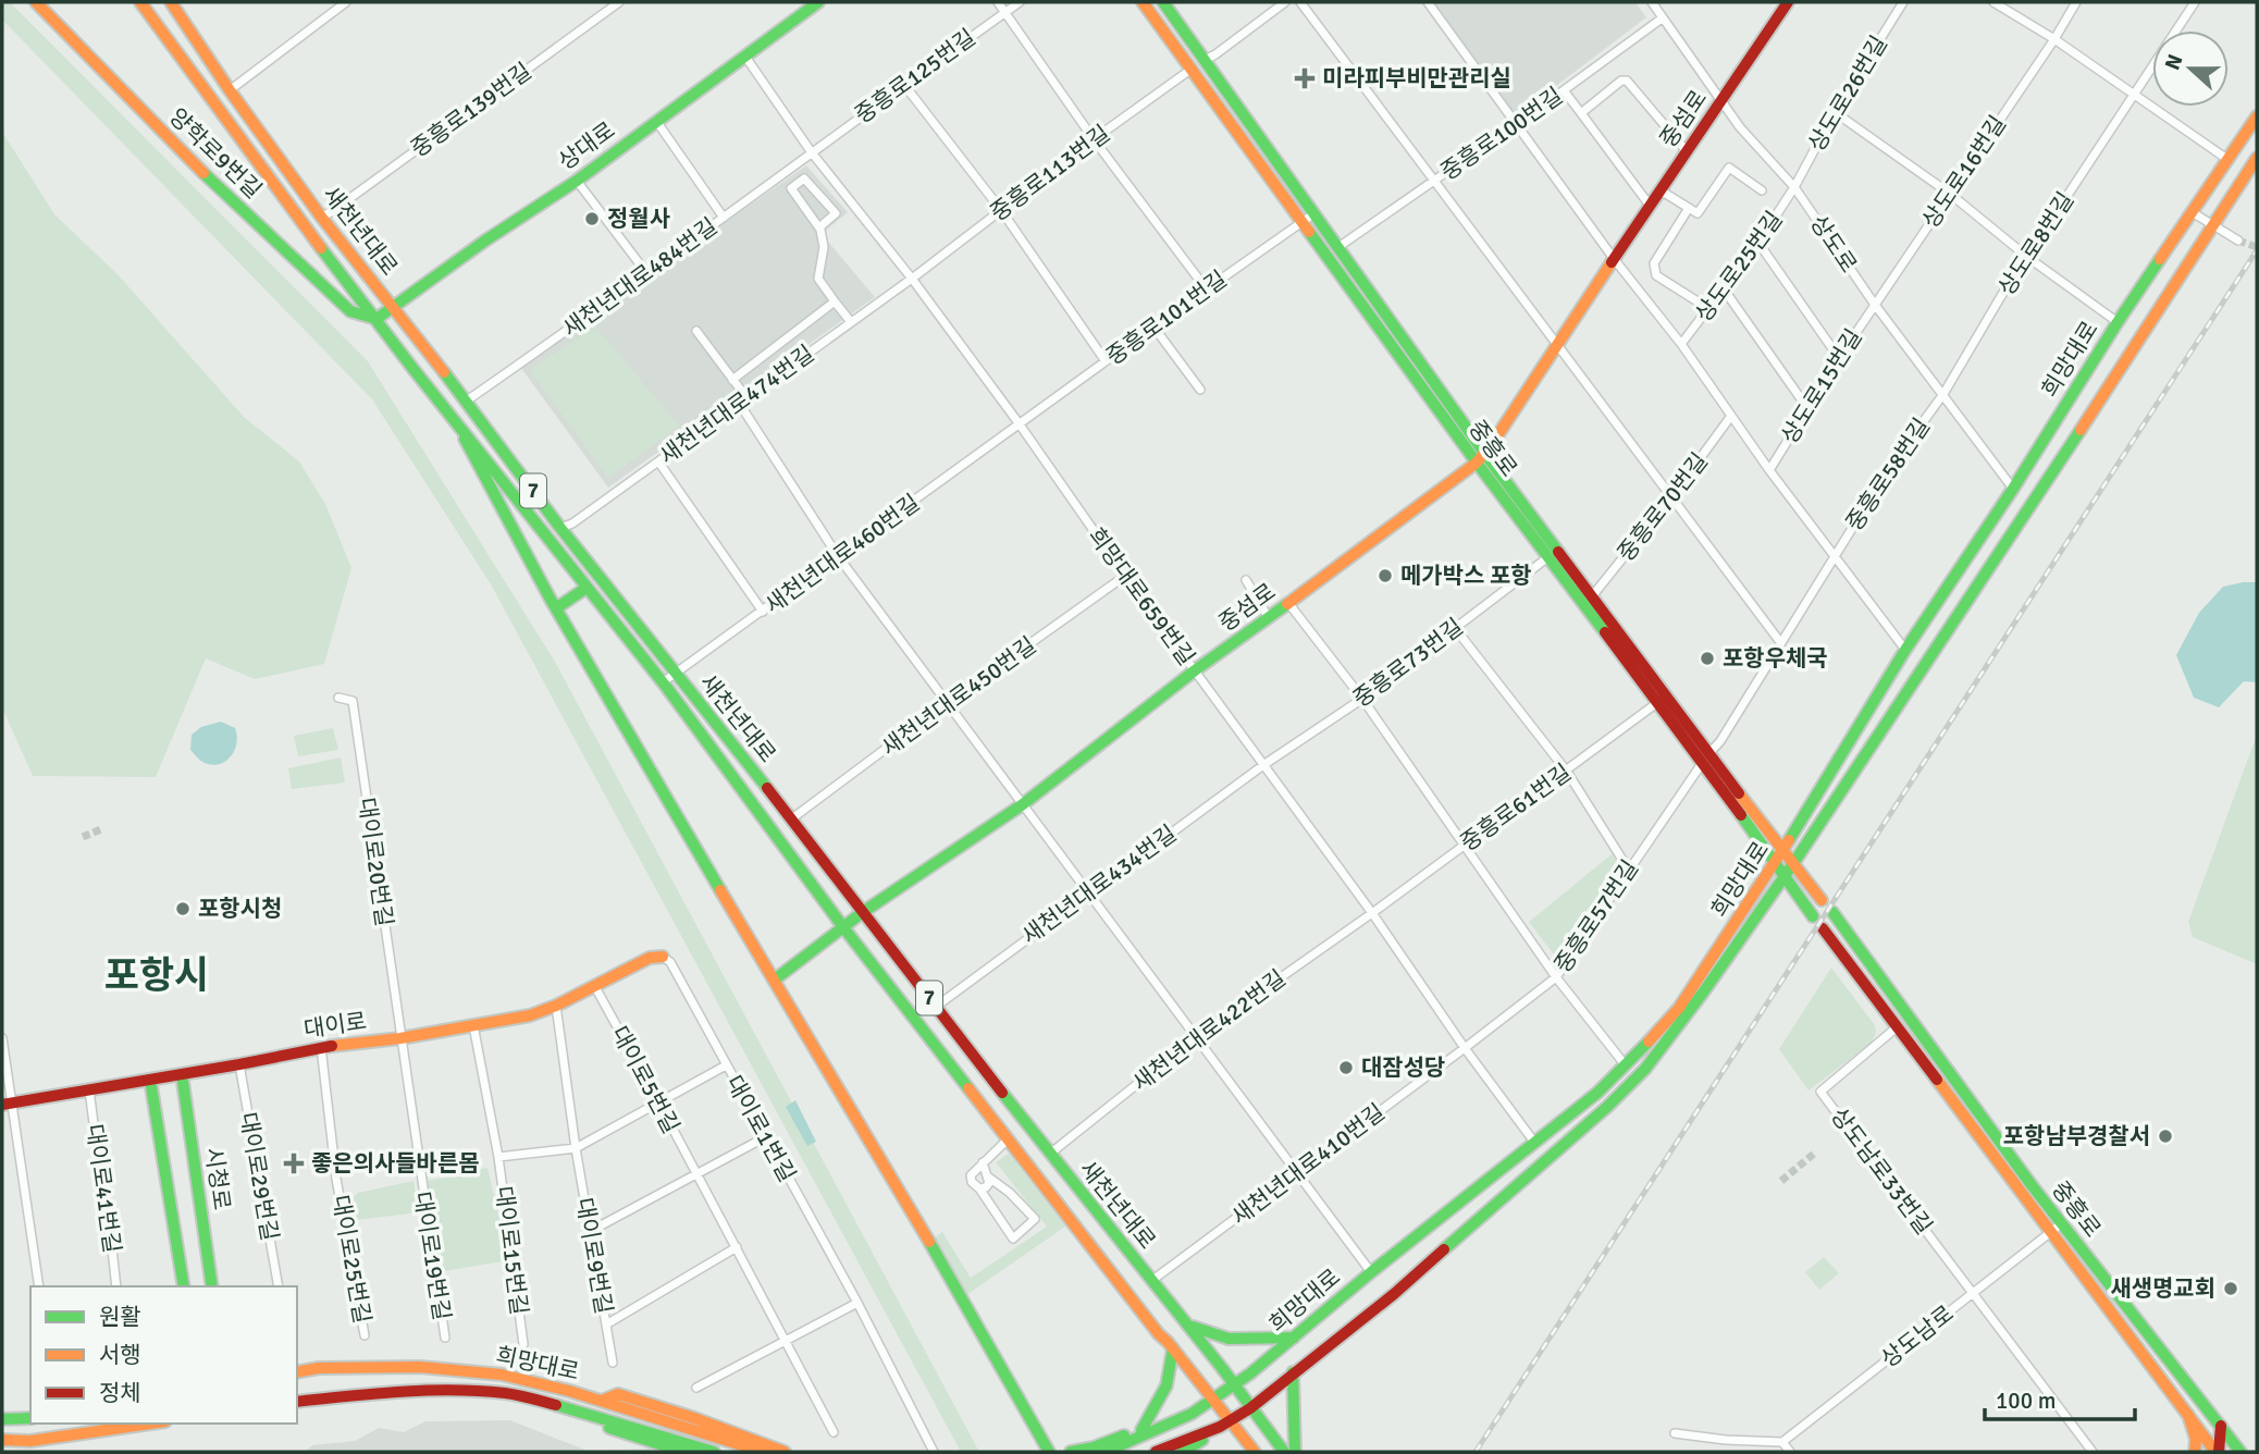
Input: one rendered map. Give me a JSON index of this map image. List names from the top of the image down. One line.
{"streets":{"main road":["중섬로","상대로","양학로9번길","새천년대로","희망대로","중흥로","7","대이로","시청로"],"street":["중흥로125번길","상도로26번길","중흥로139번길","중흥로100번길","상도로16번길","중흥로113번길","상도로","상도로8번길","상도로25번길","새천년대로484번길","중흥로101번길","상도로15번길","새천년대로474번길","중흥로58번길","중흥로70번길","새천년대로460번길","희망대로659번길","중흥로73번길","새천년대로450번길","중흥로61번길","대이로20번길","새천년대로434번길","중흥로57번길","새천년대로422번길","대이로5번길","대이로1번길","새천년대로410번길","상도남로33번길","대이로29번길","대이로41번길","대이로15번길","대이로19번길","대이로9번길","대이로25번길","상도남로"]},"crossings":[["중흥로125번길","새천년대로484번길"],["중흥로125번길","희망대로659번길"],["상도로26번길","상도로"],["상도로26번길","상도로25번길"],["중흥로139번길","새천년대로"],["중섬로","새천년대로"],["중섬로","상도로"],["중섬로","중흥로"],["중섬로","희망대로659번길"],["중흥로100번길","상도로"],["중흥로100번길","중흥로"],["상대로","양학로9번길"],["상대로","새천년대로"],["상대로","희망대로659번길"],["양학로9번길","새천년대로"],["상도로16번길","상도로"],["상도로16번길","상도로15번길"],["중흥로113번길","새천년대로474번길"],["중흥로113번길","중흥로"],["중흥로113번길","희망대로659번길"],["새천년대로","새천년대로484번길"],["새천년대로","희망대로"],["새천년대로","새천년대로474번길"],["새천년대로","새천년대로460번길"],["새천년대로","새천년대로450번길"],["새천년대로","새천년대로434번길"],["새천년대로","새천년대로422번길"],["새천년대로","새천년대로410번길"],["상도로","상도로8번길"],["상도로","상도로25번길"],["상도로","희망대로"],["상도로","상도로15번길"],["상도로","중흥로58번길"],["상도로8번길","중흥로58번길"],["상도로25번길","중흥로58번길"],["새천년대로484번길","희망대로659번길"],["중흥로101번길","중흥로"],["중흥로101번길","새천년대로460번길"],["중흥로101번길","희망대로659번길"],["희망대로","중흥로"],["희망대로","중흥로58번길"],["희망대로","희망대로659번길"],["상도로15번길","중흥로58번길"],["새천년대로474번길","희망대로659번길"],["중흥로","중흥로58번길"],["중흥로","중흥로70번길"],["중흥로","중흥로73번길"],["중흥로","중흥로61번길"],["중흥로","중흥로57번길"],["중흥로","상도남로33번길"],["중흥로","상도남로"],["중흥로58번길","중흥로70번길"],["중흥로58번길","중흥로57번길"],["새천년대로460번길","희망대로659번길"],["희망대로659번길","중흥로73번길"],["희망대로659번길","새천년대로450번길"],["희망대로659번길","중흥로61번길"],["희망대로659번길","새천년대로434번길"],["희망대로659번길","중흥로57번길"],["희망대로659번길","새천년대로422번길"],["희망대로659번길","새천년대로410번길"],["중흥로73번길","새천년대로434번길"],["중흥로61번길","새천년대로422번길"],["대이로20번길","대이로"],["대이로20번길","대이로19번길"],["중흥로57번길","새천년대로410번길"],["대이로","대이로5번길"],["대이로","대이로1번길"],["대이로","대이로29번길"],["대이로","시청로"],["대이로","대이로41번길"],["대이로","대이로15번길"],["대이로","대이로19번길"],["대이로","대이로9번길"],["대이로","대이로25번길"],["상도남로33번길","상도남로"],["대이로15번길","대이로9번길"]],"districts":["포항시"],"places":{"health":["미라피부비만관리실","좋은의사들바른몸"],"other":["정월사","메가박스 포항","포항우체국","포항시청","대잠성당","포항남부경찰서","새생명교회"]},"legend":["원활","서행","정체"],"scale_bar":"100 m","north":"left"}
